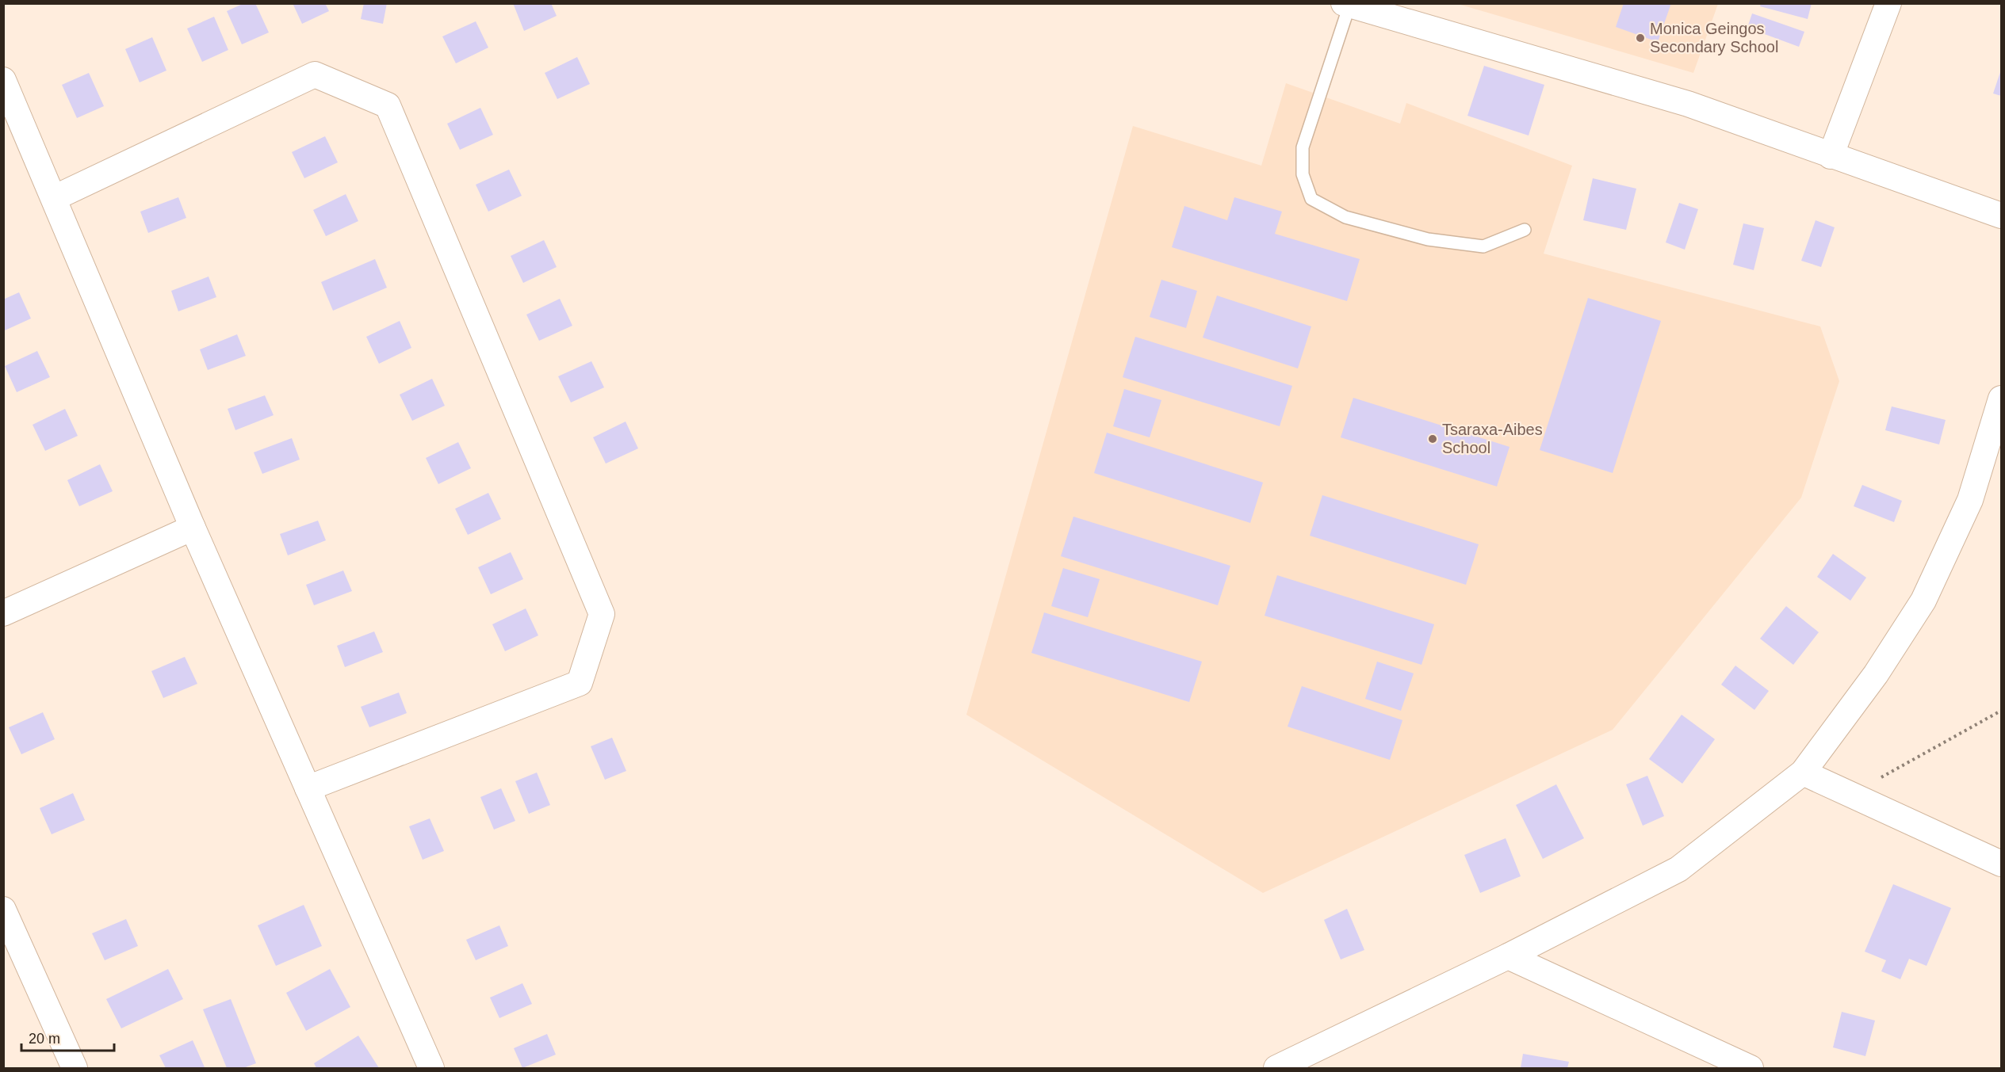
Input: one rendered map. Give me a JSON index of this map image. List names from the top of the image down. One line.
{"places":["Monica Geingos Secondary School","Tsaraxa-Aibes School"],"scale_bar":"20 m"}
